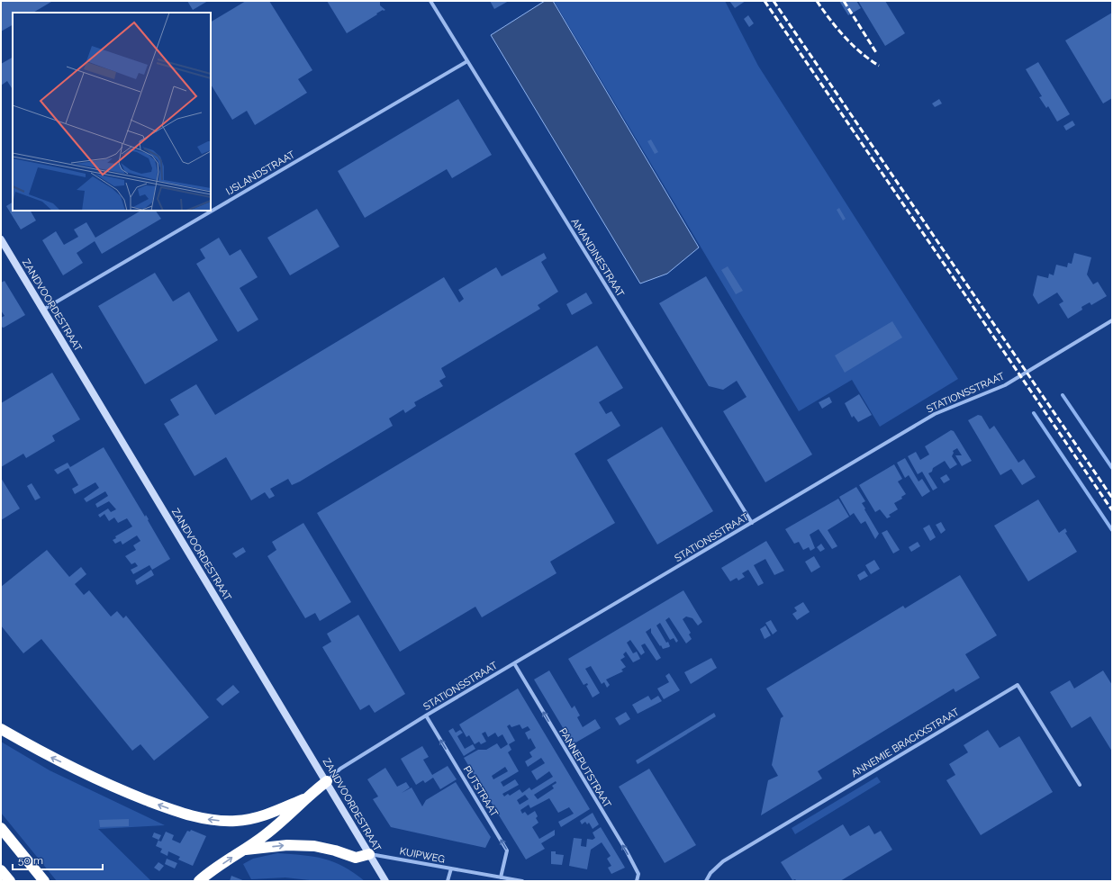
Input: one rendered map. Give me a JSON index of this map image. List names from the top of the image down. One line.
{"streets":{"main road":["ZANDVOORDESTRAAT"],"street":["IJSLANDSTRAAT","AMANDINESTRAAT","STATIONSSTRAAT","ANNEMIE BRACKXSTRAAT","PANNEPUTSTRAAT","PUTSTRAAT","KUIPWEG"]},"crossings":[["IJSLANDSTRAAT","AMANDINESTRAAT"],["IJSLANDSTRAAT","ZANDVOORDESTRAAT"],["AMANDINESTRAAT","STATIONSSTRAAT"],["ZANDVOORDESTRAAT","STATIONSSTRAAT"],["ZANDVOORDESTRAAT","KUIPWEG"],["STATIONSSTRAAT","PANNEPUTSTRAAT"],["STATIONSSTRAAT","PUTSTRAAT"],["PUTSTRAAT","KUIPWEG"]],"one_way":["PANNEPUTSTRAAT","PUTSTRAAT"],"scale_bar":"50 m"}
